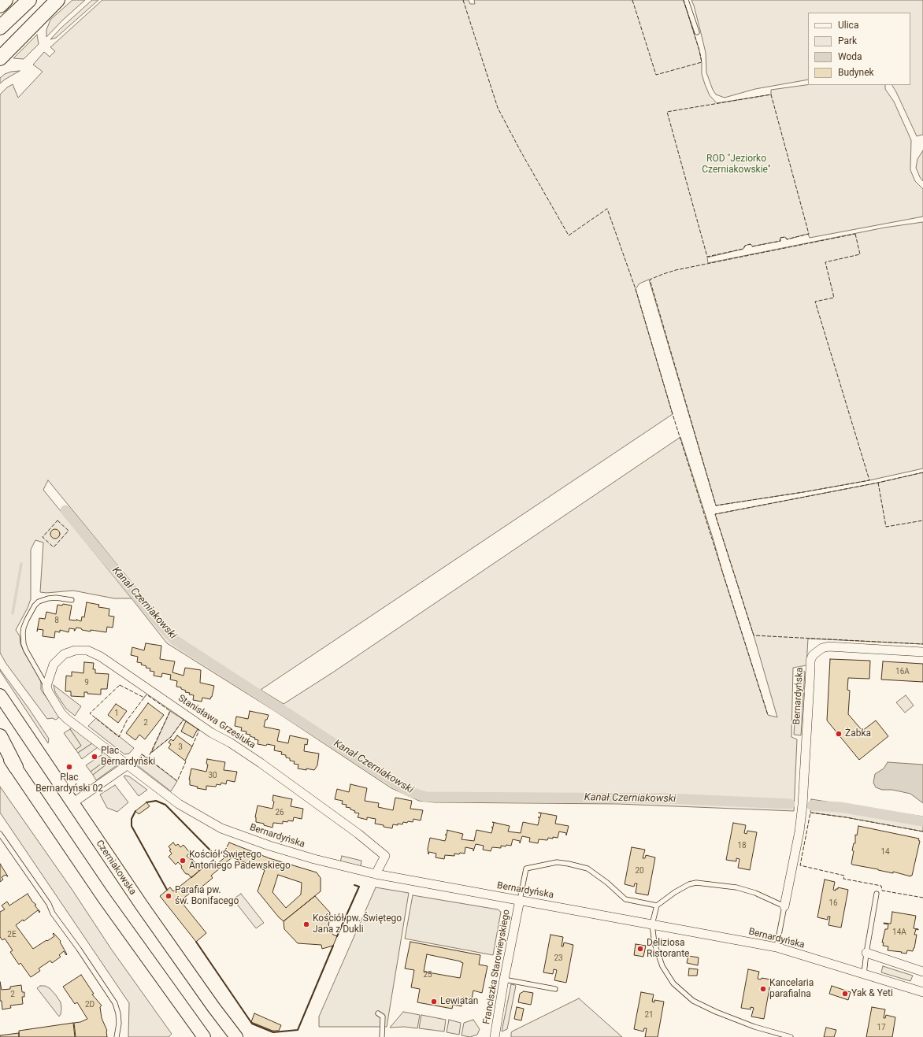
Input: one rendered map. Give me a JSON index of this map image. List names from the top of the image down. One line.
{"streets":{"main road":["Czerniakowska"],"street":["Bernardyńska","Stanisława Grzesiuka","Franciszka Starowieyskiego"]},"crossings":[["Bernardyńska","Stanisława Grzesiuka"],["Bernardyńska","Franciszka Starowieyskiego"]],"water":["Kanał Czerniakowski"],"parks":["ROD \"Jeziorko Czerniakowskie\""],"places":["Żabka","Plac Bernardyński","Plac Bernardyński 02","Kościół Świętego Antoniego Padewskiego","Parafia pw. św. Bonifacego","Kościół pw. Świętego Jana z Dukli","Deliziosa Ristorante","Kancelaria parafialna","Yak & Yeti","Lewiatan"],"house_numbers":["8","16A","9","1","2","3","30","26","18","14","20","16","14A","2E","23","25","2","2D","21","17"],"legend":["Ulica","Park","Woda","Budynek"]}
